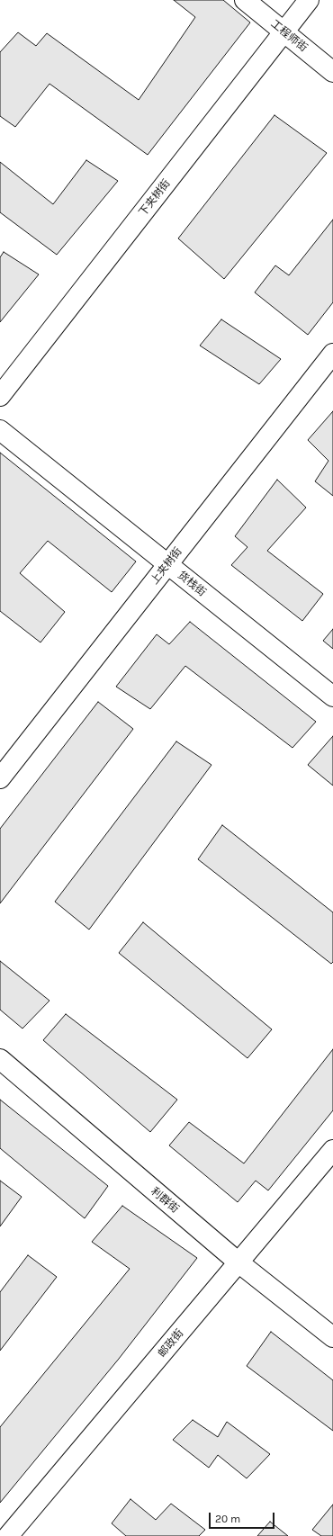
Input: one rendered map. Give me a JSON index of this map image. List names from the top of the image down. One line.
{"streets":{"street":["工程师街","下夹树街","上夹树街","货栈街","利群街","邮政街"]},"crossings":[["工程师街","下夹树街"],["上夹树街","货栈街"],["利群街","邮政街"]],"scale_bar":"20 m"}
